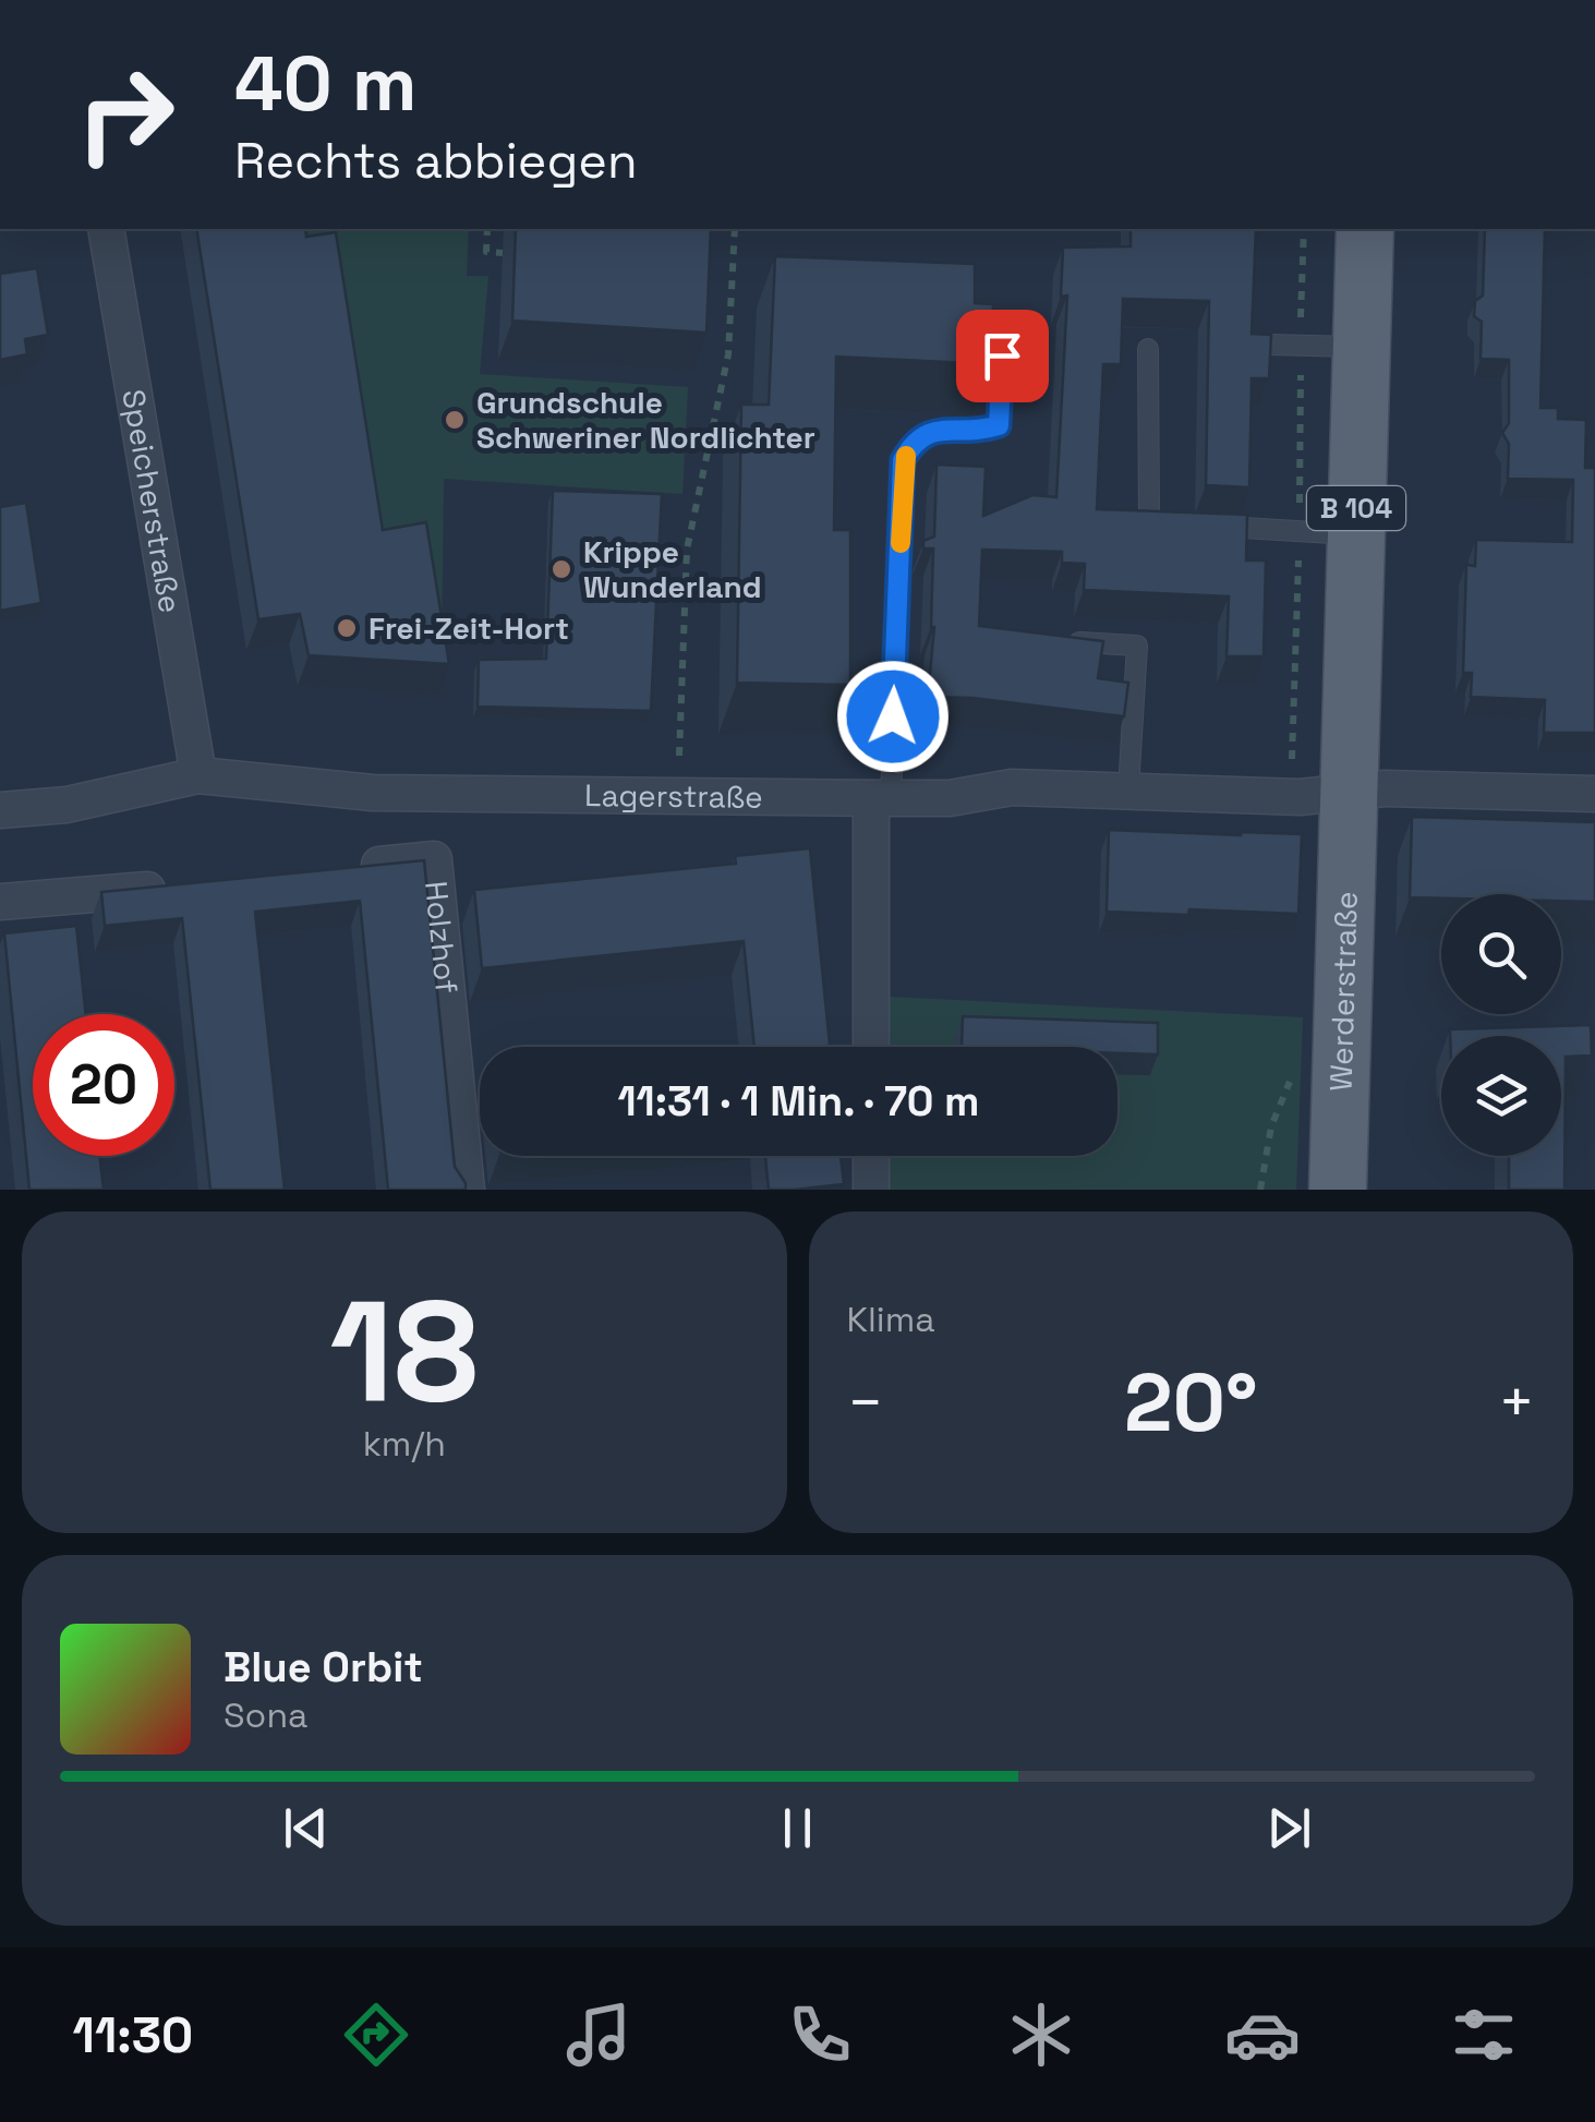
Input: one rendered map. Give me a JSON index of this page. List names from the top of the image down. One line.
{"streets":{"main road":["B 104","Werderstraße"],"street":["Speicherstraße","Lagerstraße","Holzhof"]},"crossings":[["Speicherstraße","Lagerstraße"],["B 104","Lagerstraße"],["B 104","Werderstraße"],["Lagerstraße","Werderstraße"]],"places":["Grundschule Schweriner Nordlichter","Krippe Wunderland","Frei-Zeit-Hort"],"page":{"turn":["40 m","Rechts abbiegen"],"limit":"20","trip":"11:31 · 1 Min. · 70 m","tile":[["18","km/h"],"Klima"],"heat":["−","20°","+"],"song":["Blue Orbit","Sona"],"tabs":"11:30"}}
